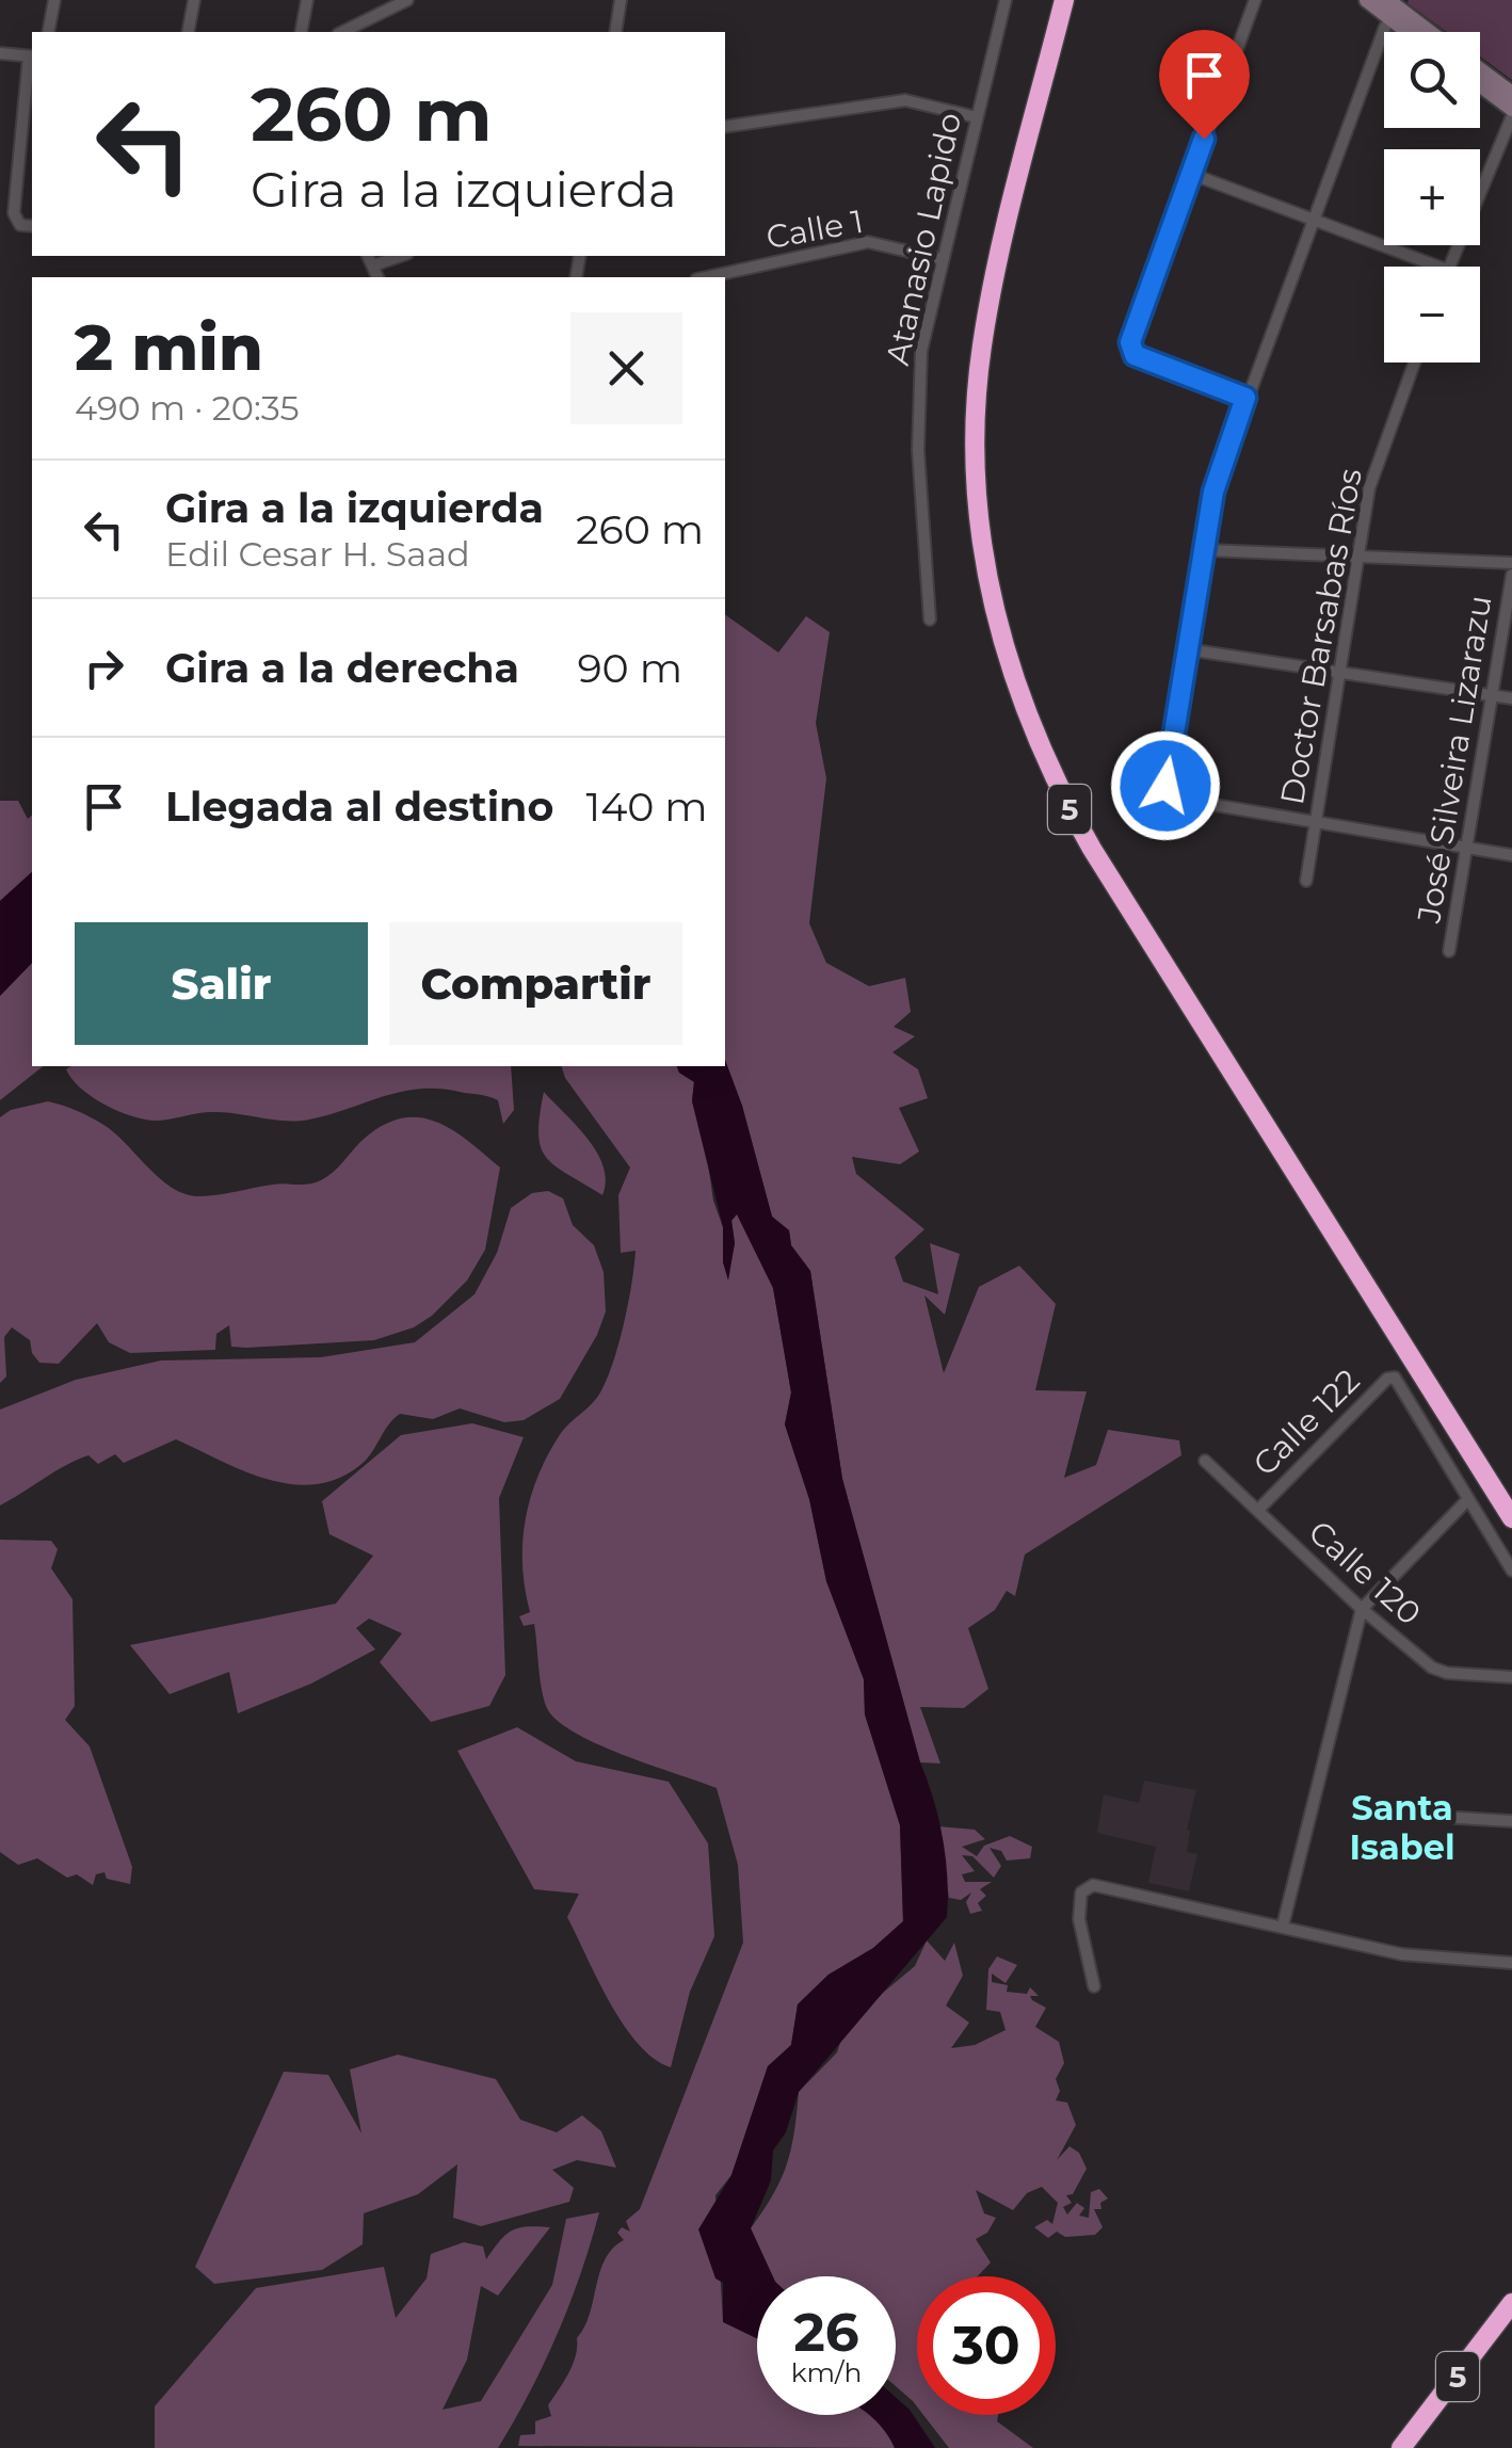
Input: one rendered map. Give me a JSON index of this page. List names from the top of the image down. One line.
{"streets":{"highway":["5"],"street":["Calle 1","Atanasio Lapido","Doctor Barsabas Ríos","José Silveira Lizarazu","Calle 122","Calle 120"]},"crossings":[["Calle 1","Atanasio Lapido"],["Calle 122","Calle 120"]],"districts":["Santa Isabel"],"page":{"map_buttons":["+","−"],"turn":["260 m","Gira a la izquierda"],"heading":["2 min","490 m · 20:35"],"list":[{"name":"Gira a la izquierda","note":"Edil Cesar H. Saad","value":"260 m"},{"name":"Gira a la derecha","value":"90 m"},{"name":"Llegada al destino","value":"140 m"}],"buttons":["Salir","Compartir"],"speed":"26 km/h","limit":"30"}}
